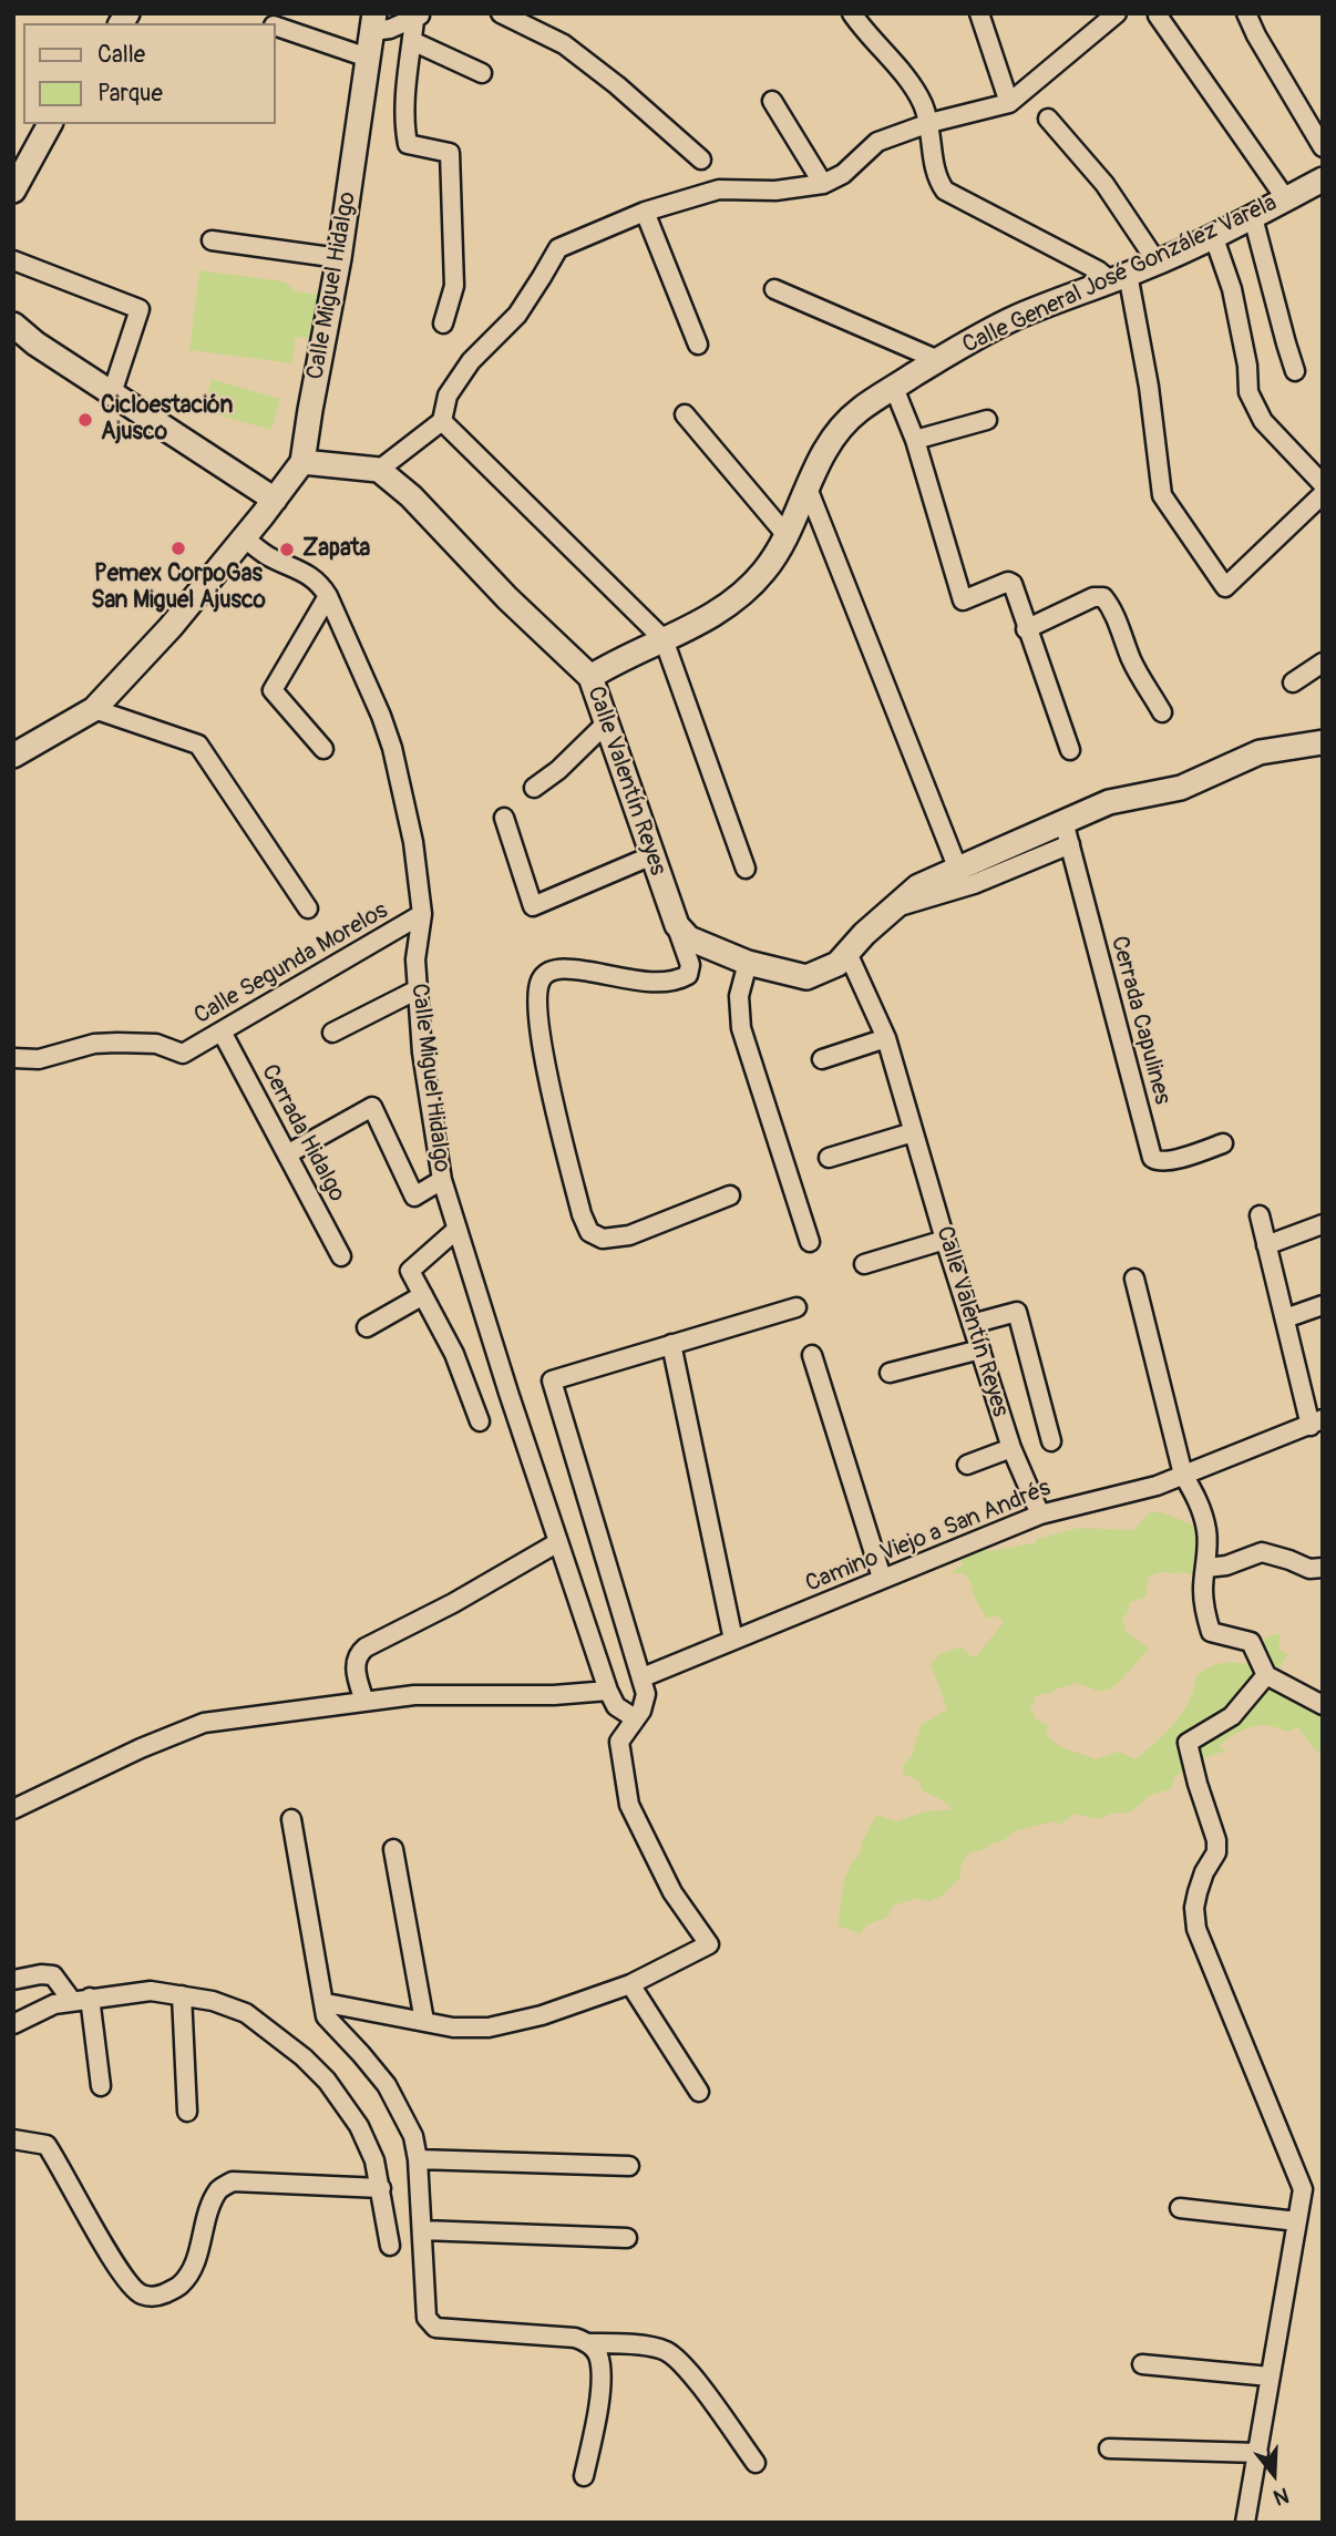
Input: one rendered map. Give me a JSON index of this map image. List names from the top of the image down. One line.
{"streets":{"street":["Calle General José González Varela","Calle Miguel Hidalgo","Calle Valentín Reyes","Calle Segunda Morelos","Cerrada Capulines","Cerrada Hidalgo","Camino Viejo a San Andrés"]},"crossings":[["Calle General José González Varela","Calle Valentín Reyes"],["Calle Miguel Hidalgo","Calle Segunda Morelos"],["Calle Valentín Reyes","Camino Viejo a San Andrés"],["Calle Segunda Morelos","Cerrada Hidalgo"]],"places":["Cicloestación Ajusco","Pemex CorpoGas San Miguel Ajusco","Zapata"],"legend":["Calle","Parque"],"north":"bottom"}
